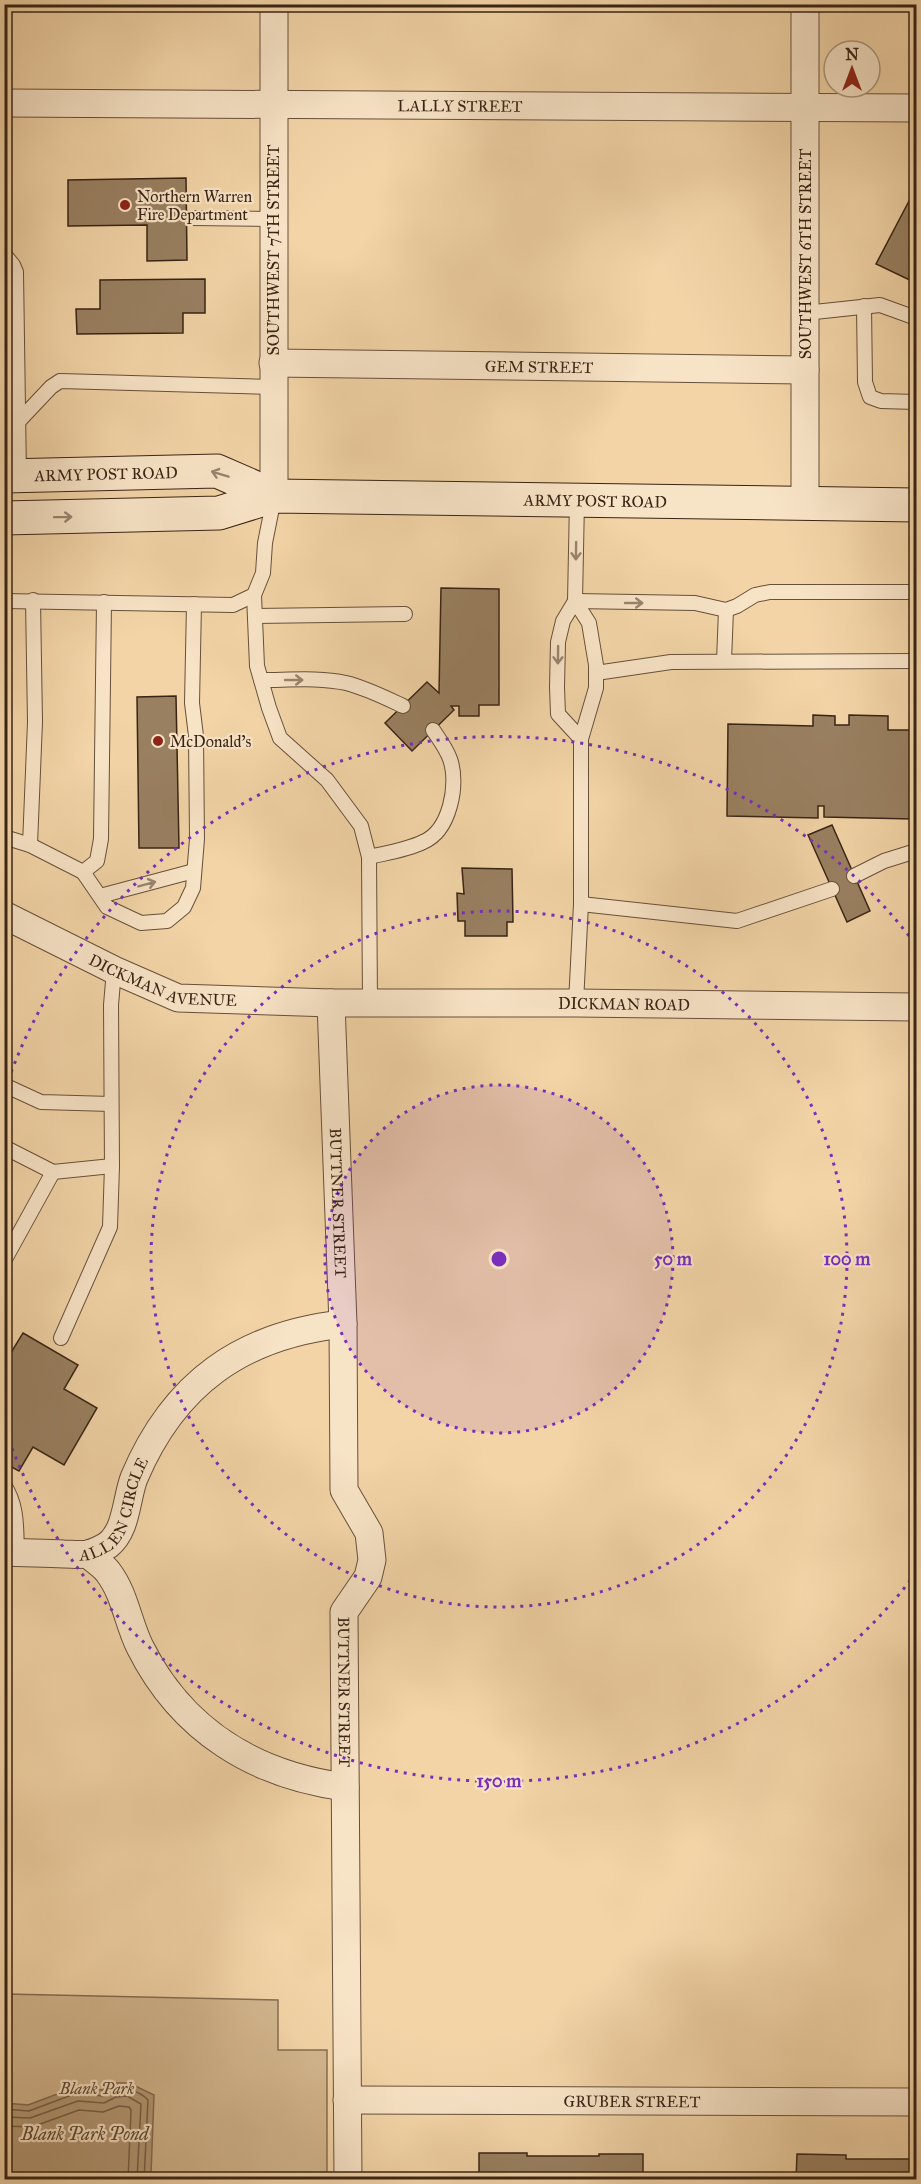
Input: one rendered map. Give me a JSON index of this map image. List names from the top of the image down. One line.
{"streets":{"main road":["ARMY POST ROAD"],"street":["LALLY STREET","SOUTHWEST 7TH STREET","SOUTHWEST 6TH STREET","GEM STREET","DICKMAN AVENUE","DICKMAN ROAD","BUTTNER STREET","ALLEN CIRCLE","GRUBER STREET"]},"crossings":[["LALLY STREET","SOUTHWEST 7TH STREET"],["LALLY STREET","SOUTHWEST 6TH STREET"],["SOUTHWEST 7TH STREET","GEM STREET"],["SOUTHWEST 7TH STREET","ARMY POST ROAD"],["SOUTHWEST 6TH STREET","GEM STREET"],["SOUTHWEST 6TH STREET","ARMY POST ROAD"],["DICKMAN AVENUE","DICKMAN ROAD"],["DICKMAN AVENUE","BUTTNER STREET"],["DICKMAN ROAD","BUTTNER STREET"],["BUTTNER STREET","ALLEN CIRCLE"],["BUTTNER STREET","GRUBER STREET"]],"water":["Blank Park Pond"],"parks":["Blank Park"],"places":["Northern Warren Fire Department","McDonald's"],"north":"top","rings":["50 m","100 m","150 m"]}
